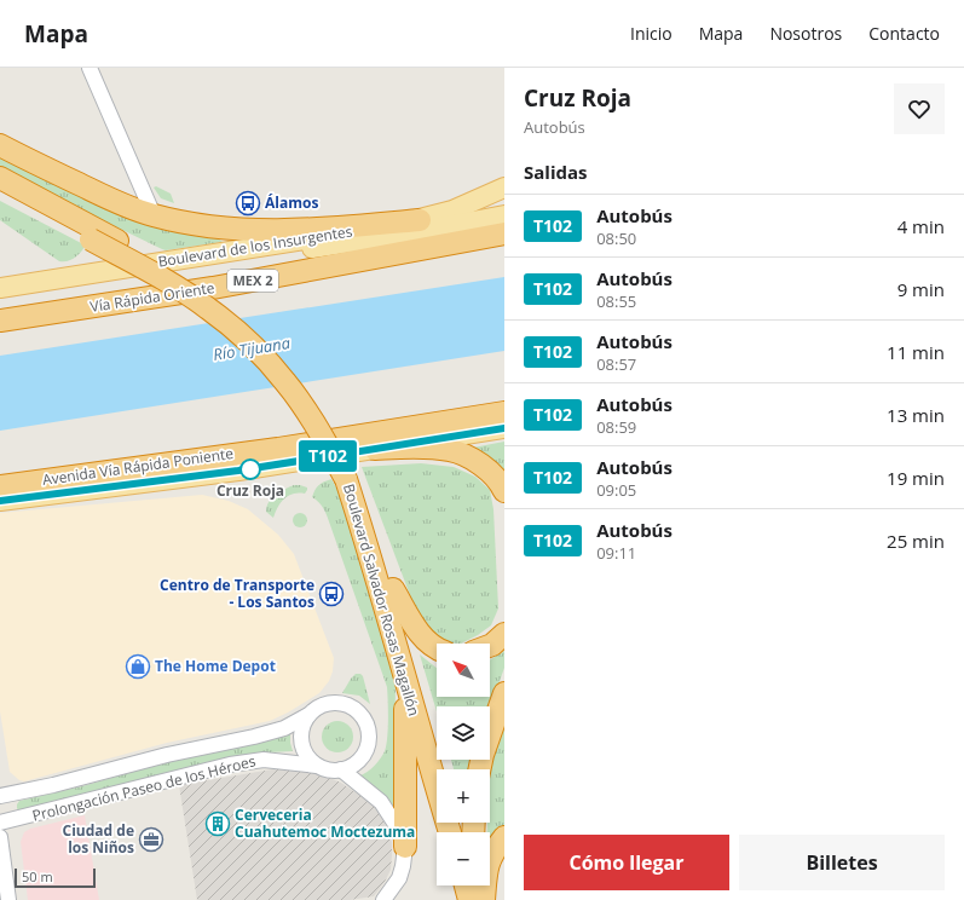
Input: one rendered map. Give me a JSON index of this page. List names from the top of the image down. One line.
{"streets":{"highway":["MEX 2","Vía Rápida Oriente","Avenida Vía Rápida Poniente","Boulevard Salvador Rosas Magallón"],"main road":["Boulevard de los Insurgentes"],"street":["Prolongación Paseo de los Héroes"]},"water":["Río Tijuana"],"places":{"bus stop":["Álamos","Centro de Transporte - Los Santos"],"other":["Cruz Roja"],"shop":["The Home Depot"],"building":["Cerveceria Cuahutemoc Moctezuma"],"office":["Ciudad de los Niños"]},"lines":["bus line T102"],"scale_bar":"50 m","north":"top left","page":{"header":"Mapa","nav":["Inicio","Mapa","Nosotros","Contacto"],"on_map":"T102","heading":[["Cruz Roja","Autobús"],"Salidas"],"list":[{"mark":"T102","name":"Autobús","note":"08:50","value":"4 min"},{"mark":"T102","name":"Autobús","note":"08:55","value":"9 min"},{"mark":"T102","name":"Autobús","note":"08:57","value":"11 min"},{"mark":"T102","name":"Autobús","note":"08:59","value":"13 min"},{"mark":"T102","name":"Autobús","note":"09:05","value":"19 min"},{"mark":"T102","name":"Autobús","note":"09:11","value":"25 min"}],"map_buttons":["+","−"],"buttons":["Cómo llegar","Billetes"],"scale":"50 m"}}
